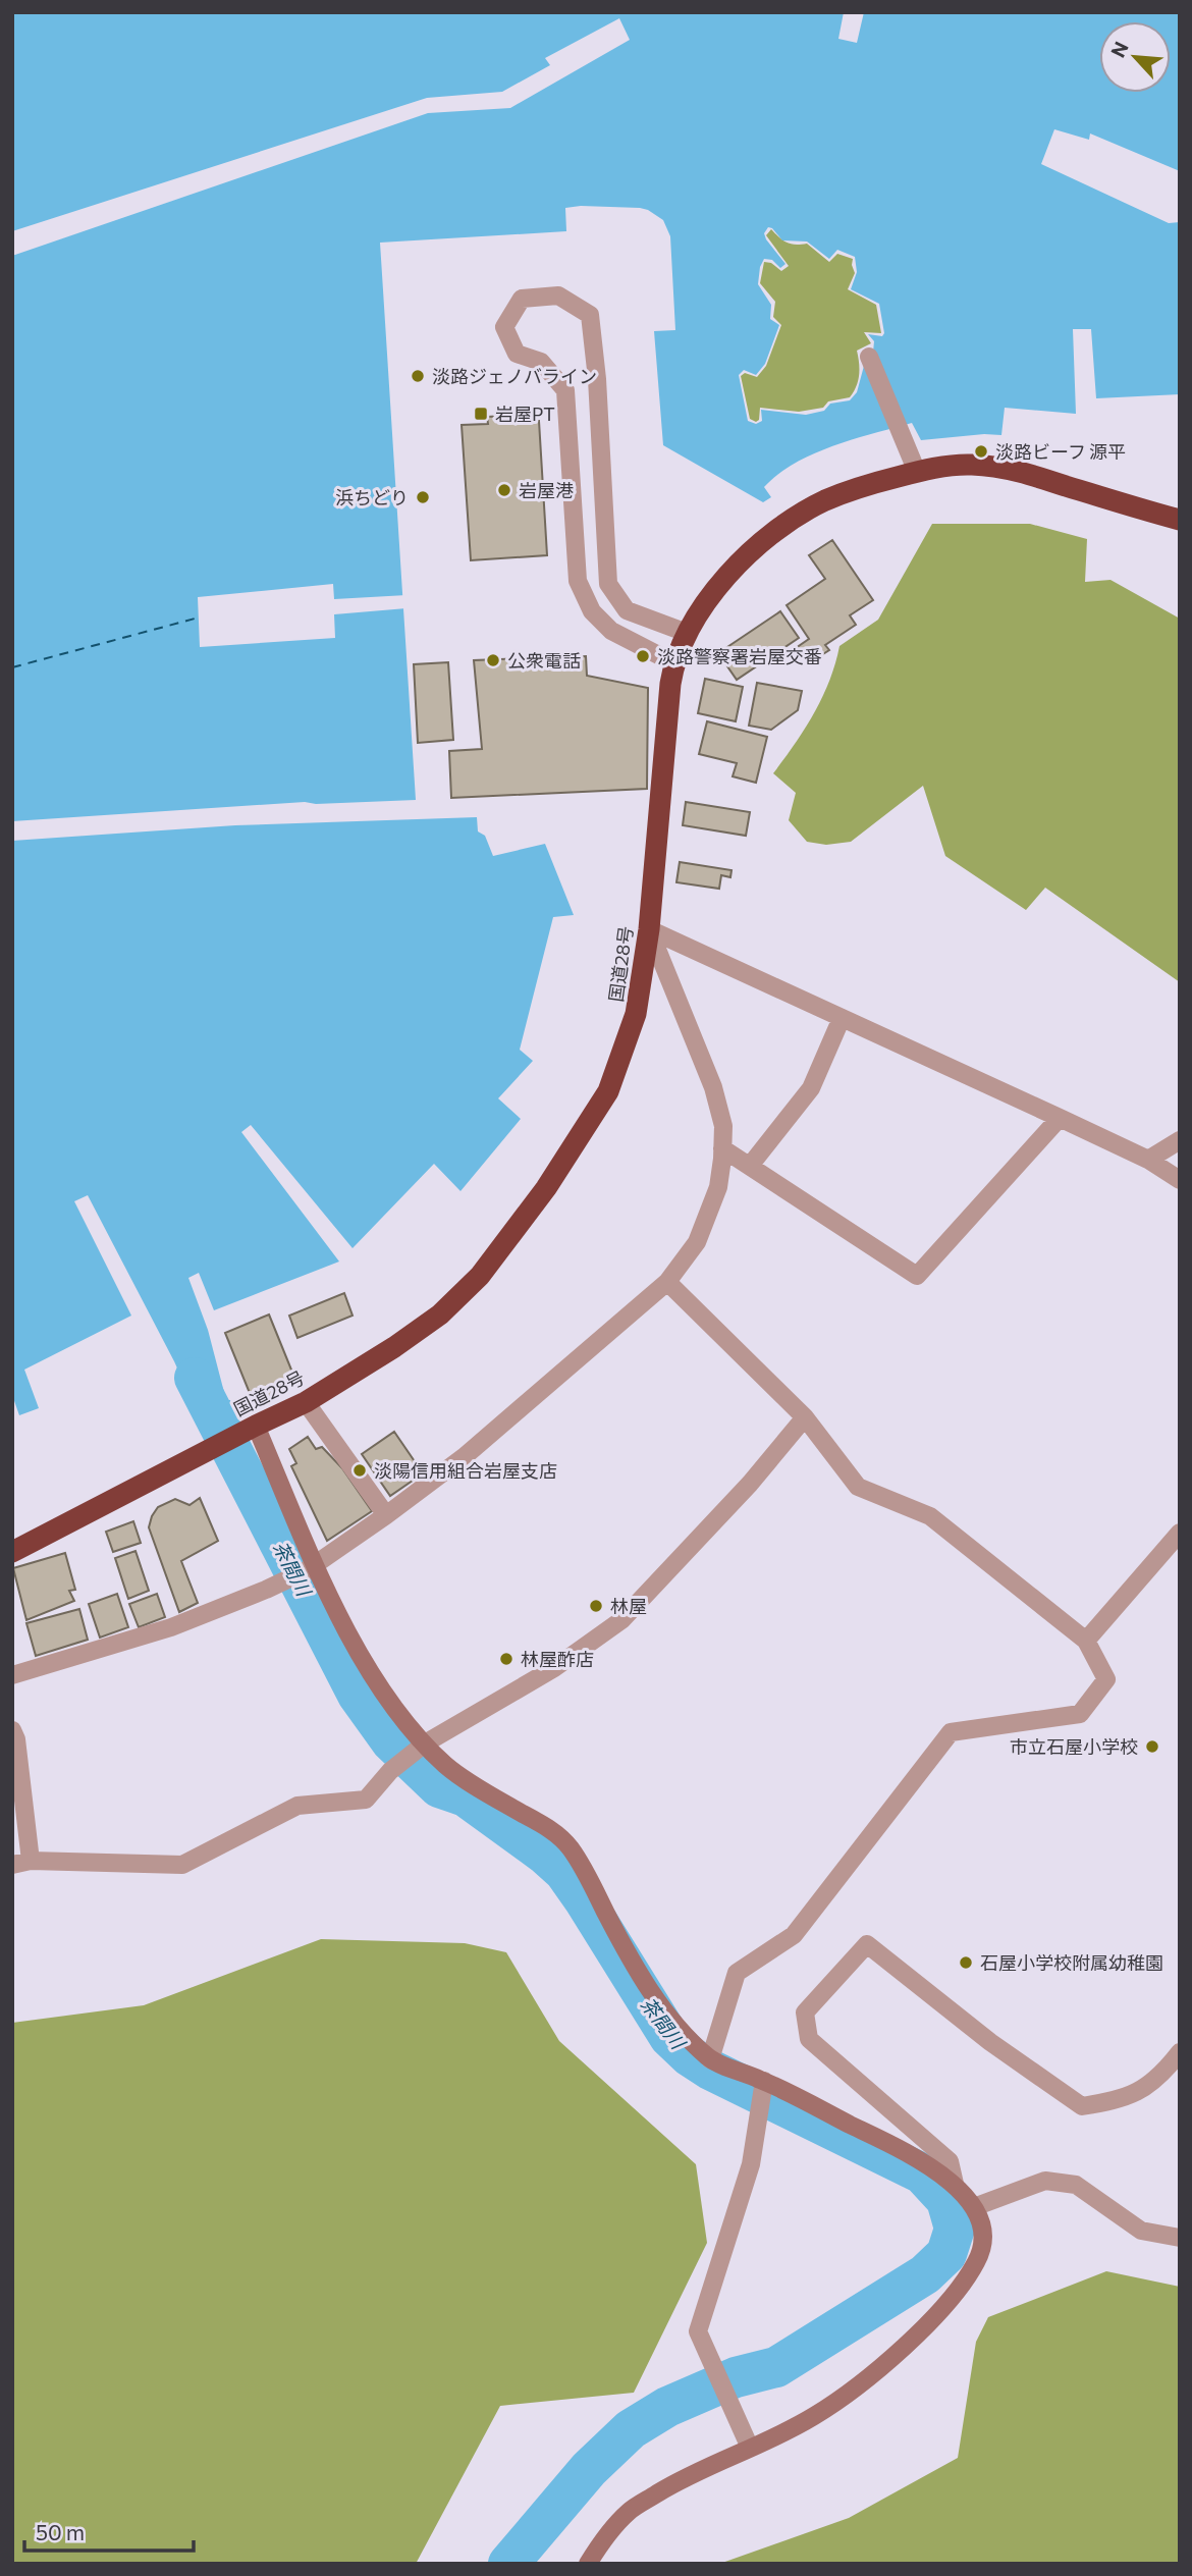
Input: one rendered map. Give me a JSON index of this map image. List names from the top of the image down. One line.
{"streets":{"highway":["国道28号"]},"water":["茶間川"],"places":{"other":["淡路ジェノバライン","淡路ビーフ 源平","岩屋港","浜ちどり","淡路警察署岩屋交番","公衆電話","淡陽信用組合岩屋支店","林屋","林屋酢店","市立石屋小学校","石屋小学校附属幼稚園"],"transit":["岩屋PT"]},"scale_bar":"50 m","north":"top left"}
